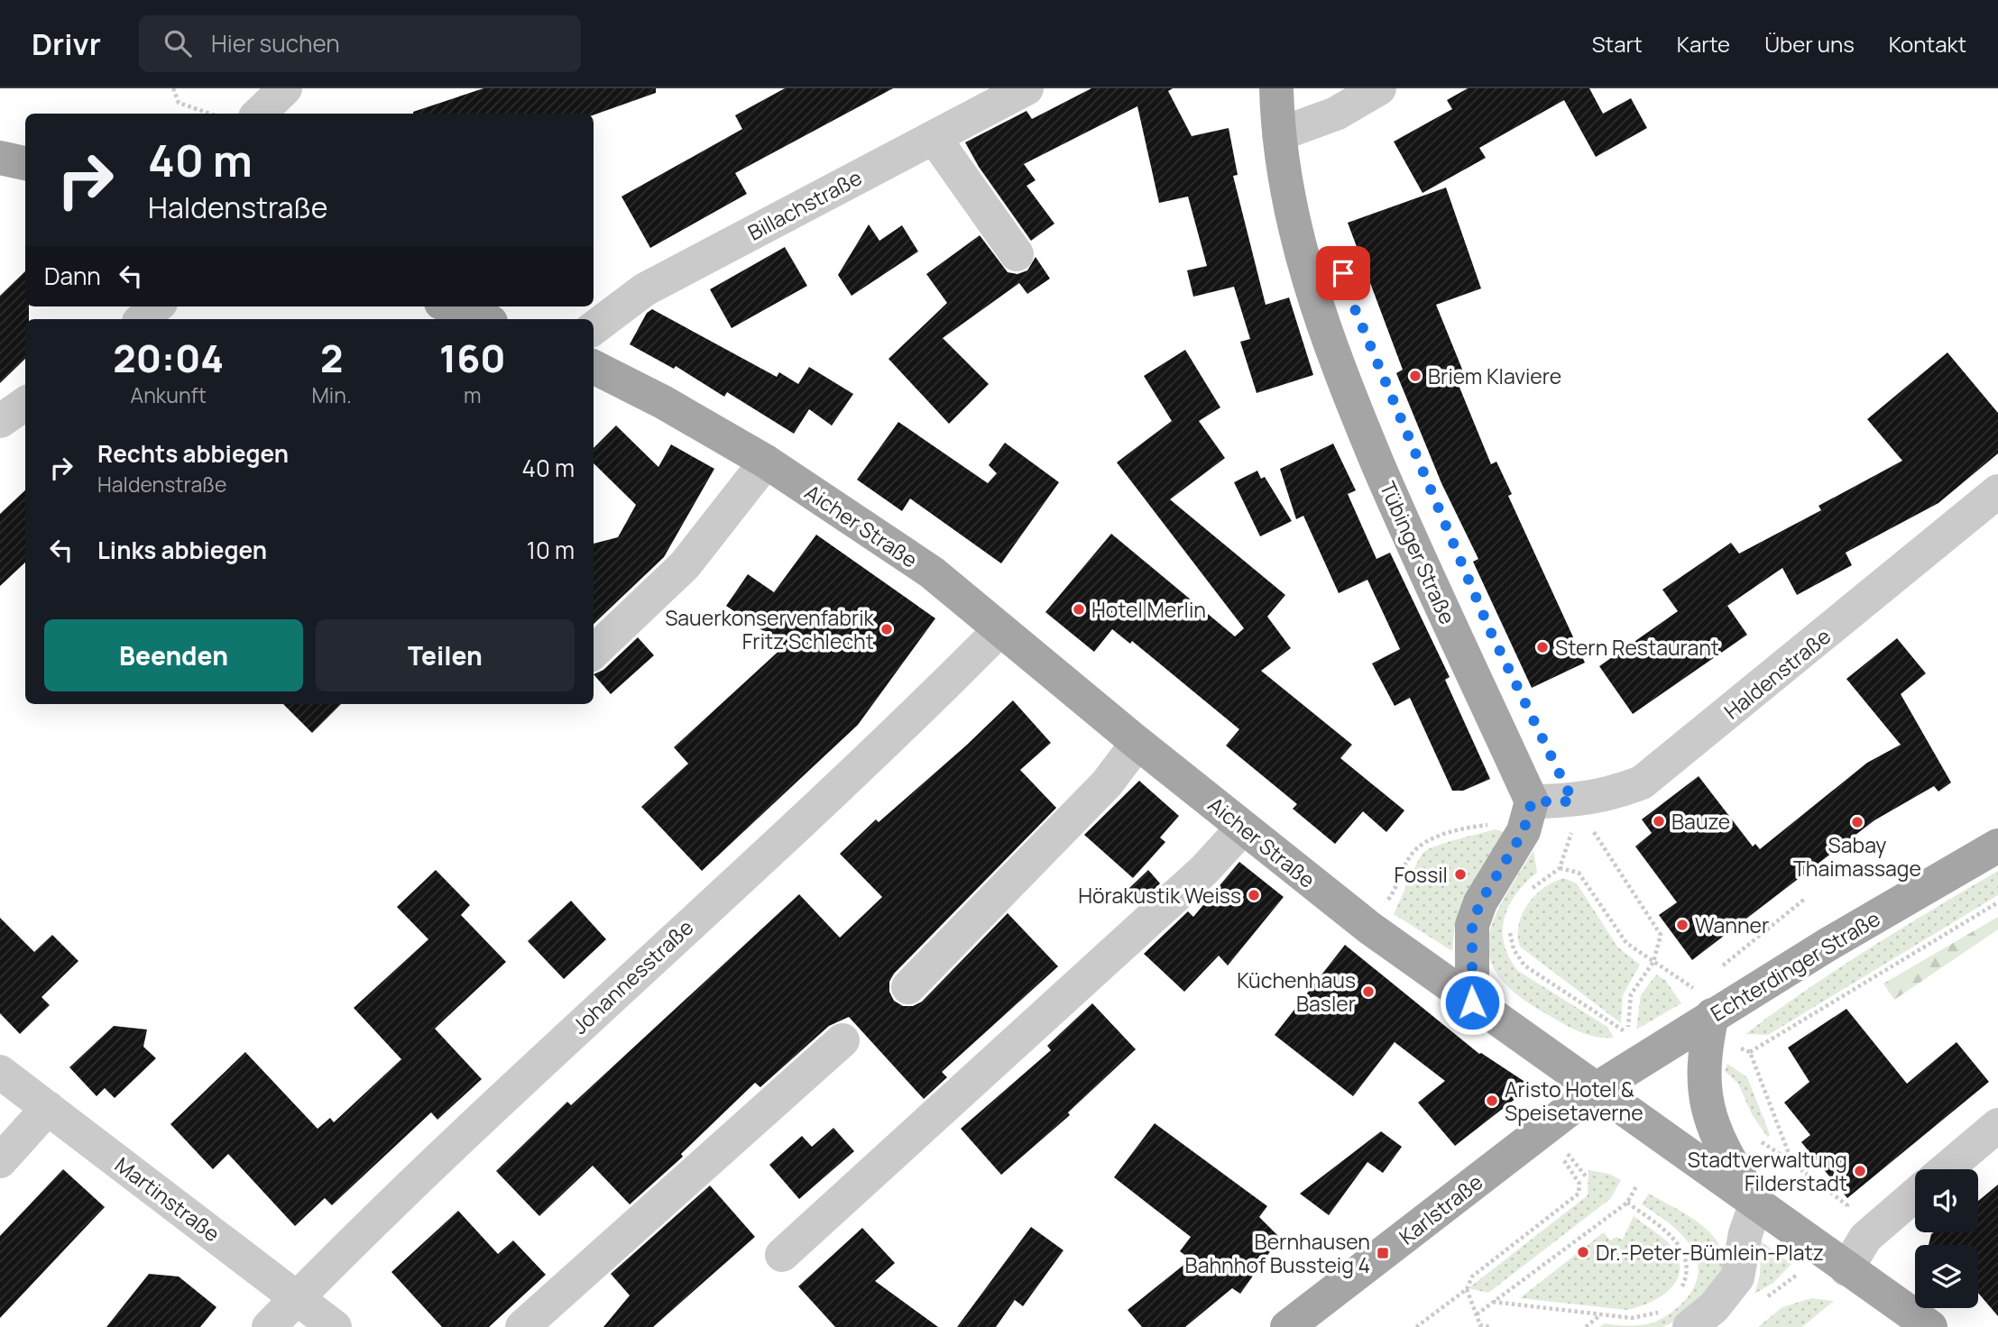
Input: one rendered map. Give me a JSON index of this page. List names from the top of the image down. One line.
{"streets":{"main road":["Aicher Straße","Tübinger Straße","Echterdinger Straße","Karlstraße"],"street":["Billachstraße","Haldenstraße","Johannesstraße","Martinstraße"]},"crossings":[["Aicher Straße","Echterdinger Straße"],["Aicher Straße","Johannesstraße"],["Aicher Straße","Karlstraße"],["Tübinger Straße","Haldenstraße"],["Echterdinger Straße","Karlstraße"],["Johannesstraße","Martinstraße"]],"places":{"other":["Briem Klaviere","Hotel Merlin","Sauerkonservenfabrik Fritz Schlecht","Stern Restaurant","Bauze","Sabay Thaimassage","Fossil","Hörakustik Weiss","Wanner","Küchenhaus Basler","Aristo Hotel & Speisetaverne","Stadtverwaltung Filderstadt","Dr.-Peter-Bümlein-Platz"],"transit":["Bernhausen Bahnhof Bussteig 4"]},"page":{"header":"Drivr","search":"Hier suchen","nav":["Start","Karte","Über uns","Kontakt"],"turn":["40 m","Haldenstraße"],"then":"Dann","eta":["20:04","Ankunft","2","Min.","160","m"],"list":[{"name":"Rechts abbiegen","note":"Haldenstraße","value":"40 m"},{"name":"Links abbiegen","value":"10 m"}],"buttons":["Beenden","Teilen"]}}
